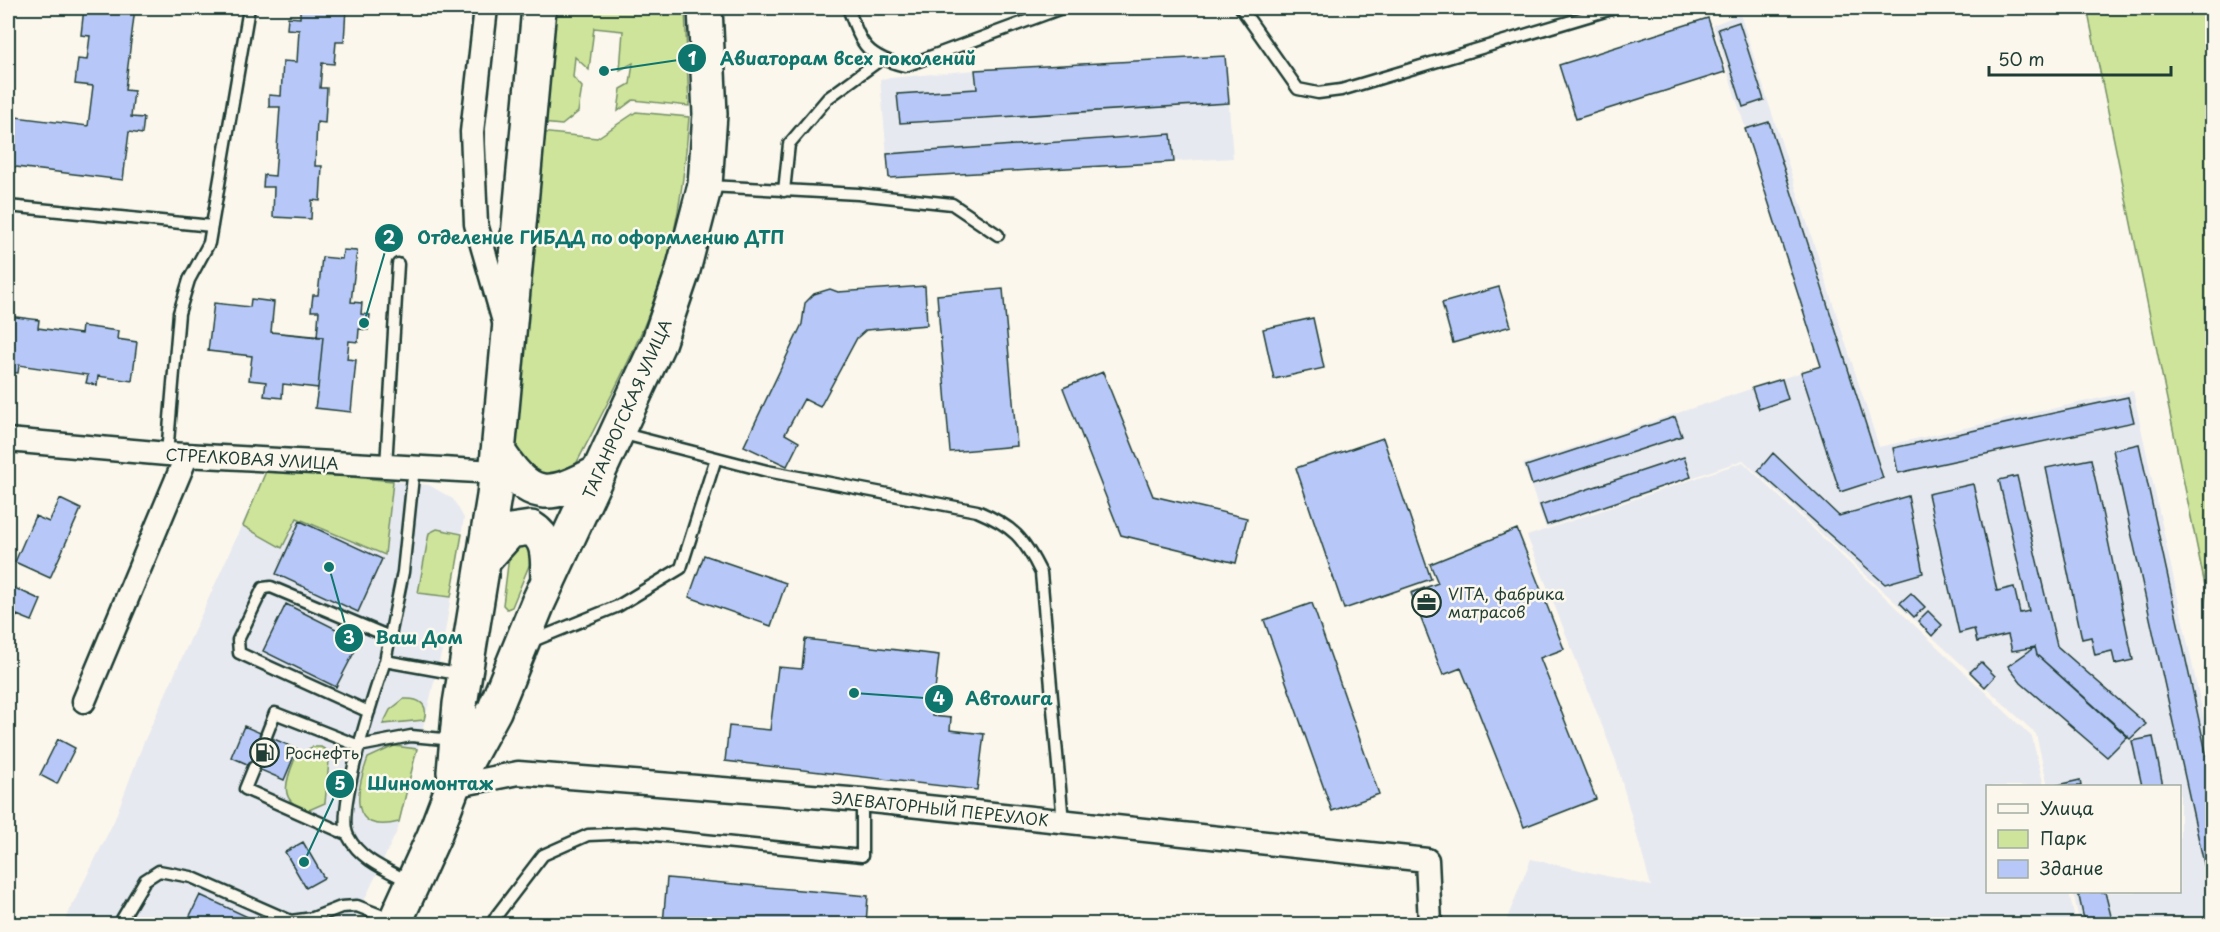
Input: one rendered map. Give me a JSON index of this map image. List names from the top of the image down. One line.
{"streets":{"main road":["ТАГАНРОГСКАЯ УЛИЦА"],"street":["СТРЕЛКОВАЯ УЛИЦА","ЭЛЕВАТОРНЫЙ ПЕРЕУЛОК"]},"crossings":[["ТАГАНРОГСКАЯ УЛИЦА","СТРЕЛКОВАЯ УЛИЦА"],["ТАГАНРОГСКАЯ УЛИЦА","ЭЛЕВАТОРНЫЙ ПЕРЕУЛОК"]],"places":{"other":["Авиаторам всех поколений","Отделение ГИБДД по оформлению ДТП","Ваш Дом","Автолига","Шиномонтаж"],"office":["VITA, фабрика матрасов"],"fuel station":["Роснефть"]},"legend":["Улица","Парк","Здание"],"scale_bar":"50 m"}
